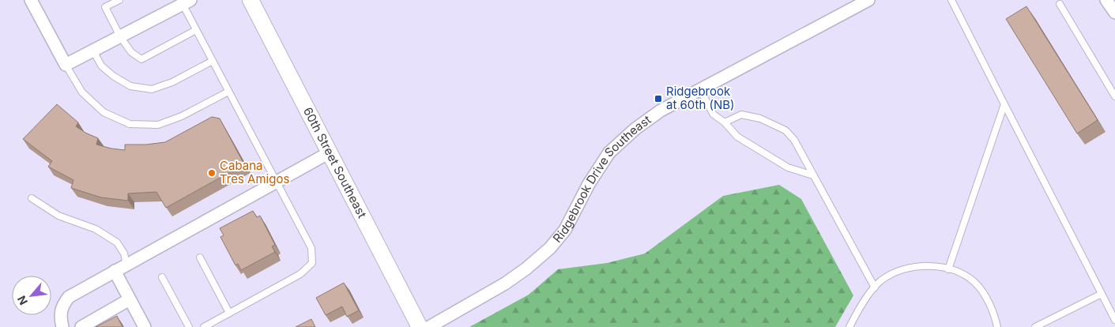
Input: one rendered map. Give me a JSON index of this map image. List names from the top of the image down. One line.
{"streets":{"main road":["60th Street Southeast"],"street":["Ridgebrook Drive Southeast"]},"places":{"transit":["Ridgebrook at 60th (NB)"],"other":["Cabana Tres Amigos"]},"north":"bottom left"}
